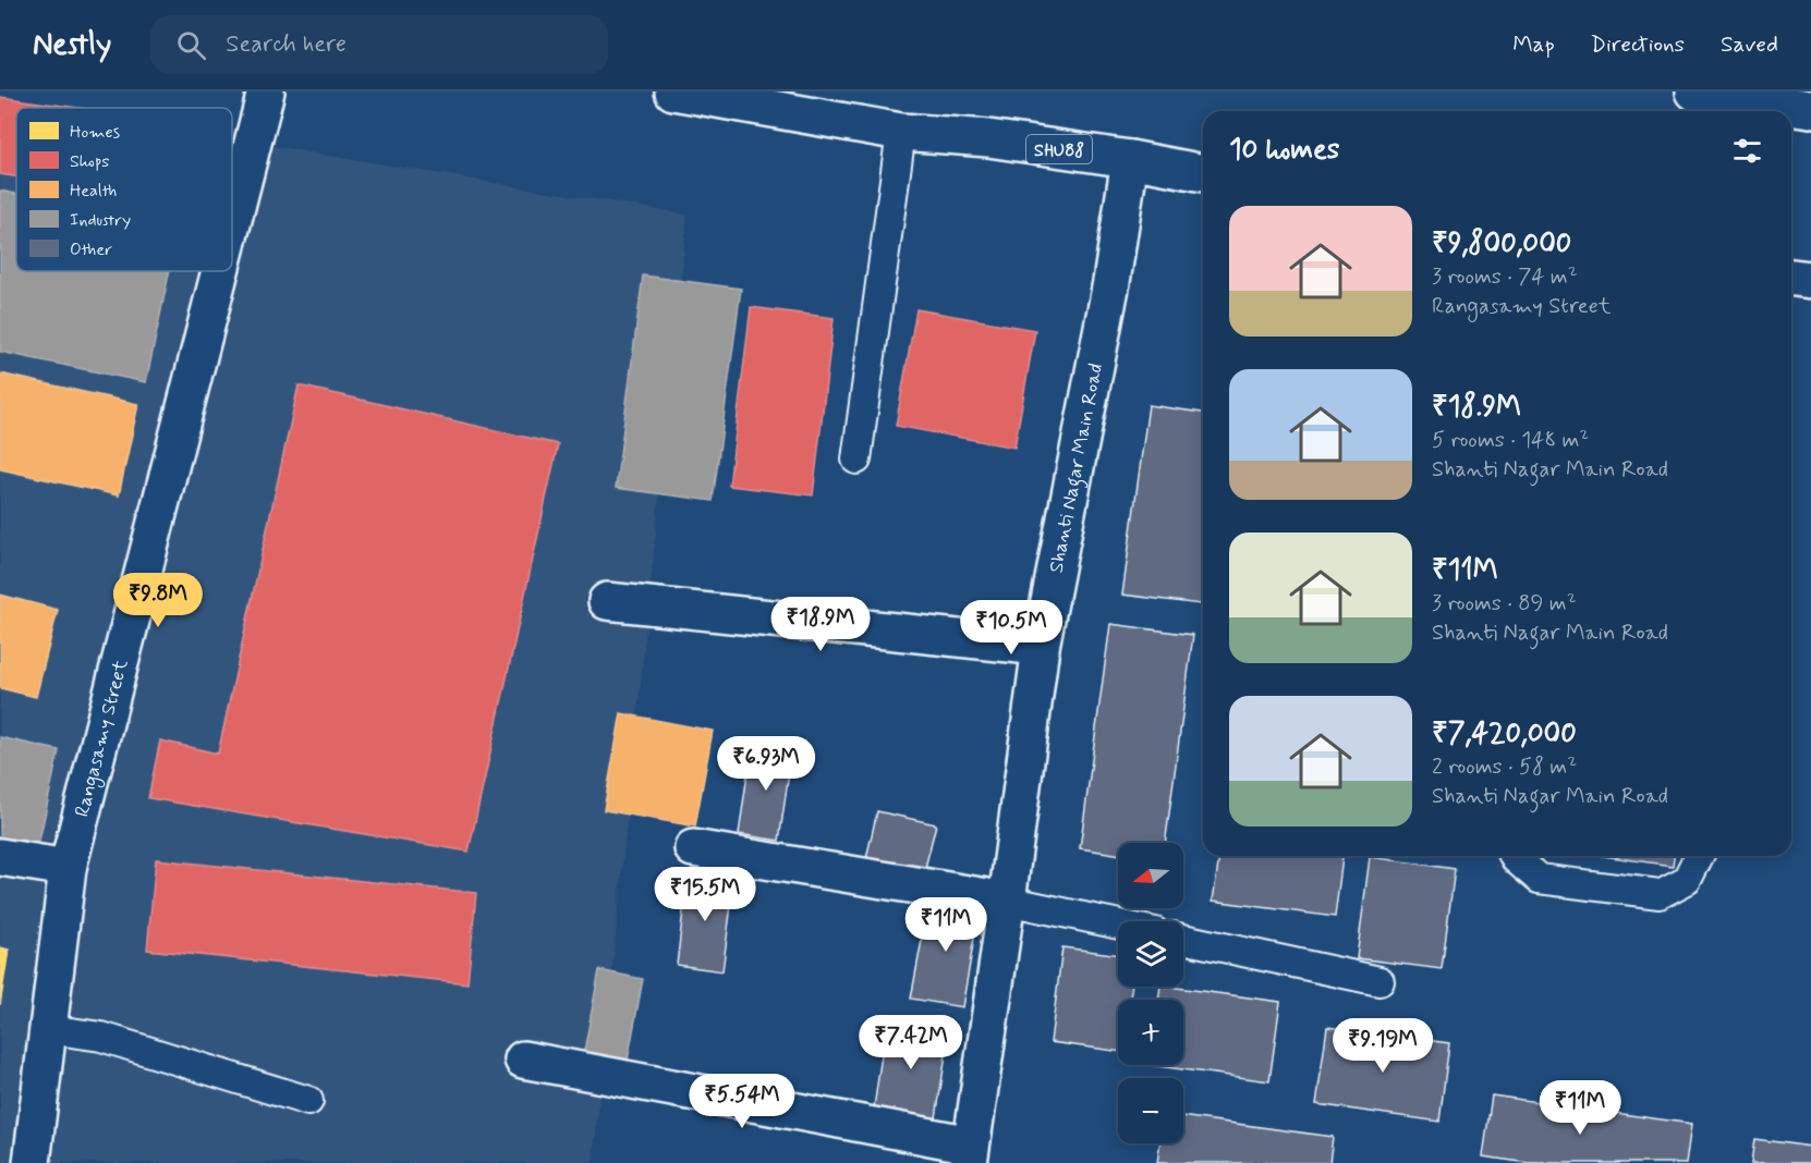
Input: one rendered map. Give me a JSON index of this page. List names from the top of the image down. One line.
{"streets":{"street":["SHU88","Shanti Nagar Main Road","Rangasamy Street"]},"crossings":[["SHU88","Shanti Nagar Main Road"]],"legend":["Homes","Shops","Health","Industry","Other"],"north":"left","page":{"header":"Nestly","search":"Search here","nav":["Map","Directions","Saved"],"heading":"10 homes","list":[{"name":"₹9,800,000","note":"3 rooms · 74 m² · Rangasamy Street"},{"name":"₹18.9M","note":"5 rooms · 148 m² · Shanti Nagar Main Road"},{"name":"₹11M","note":"3 rooms · 89 m² · Shanti Nagar Main Road"},{"name":"₹7,420,000","note":"2 rooms · 58 m² · Shanti Nagar Main Road"}],"price":["₹9.8M","₹18.9M","₹10.5M","₹6.93M","₹15.5M","₹11M","₹7.42M","₹9.19M","₹5.54M","₹11M"],"map_buttons":["+","−"]}}
